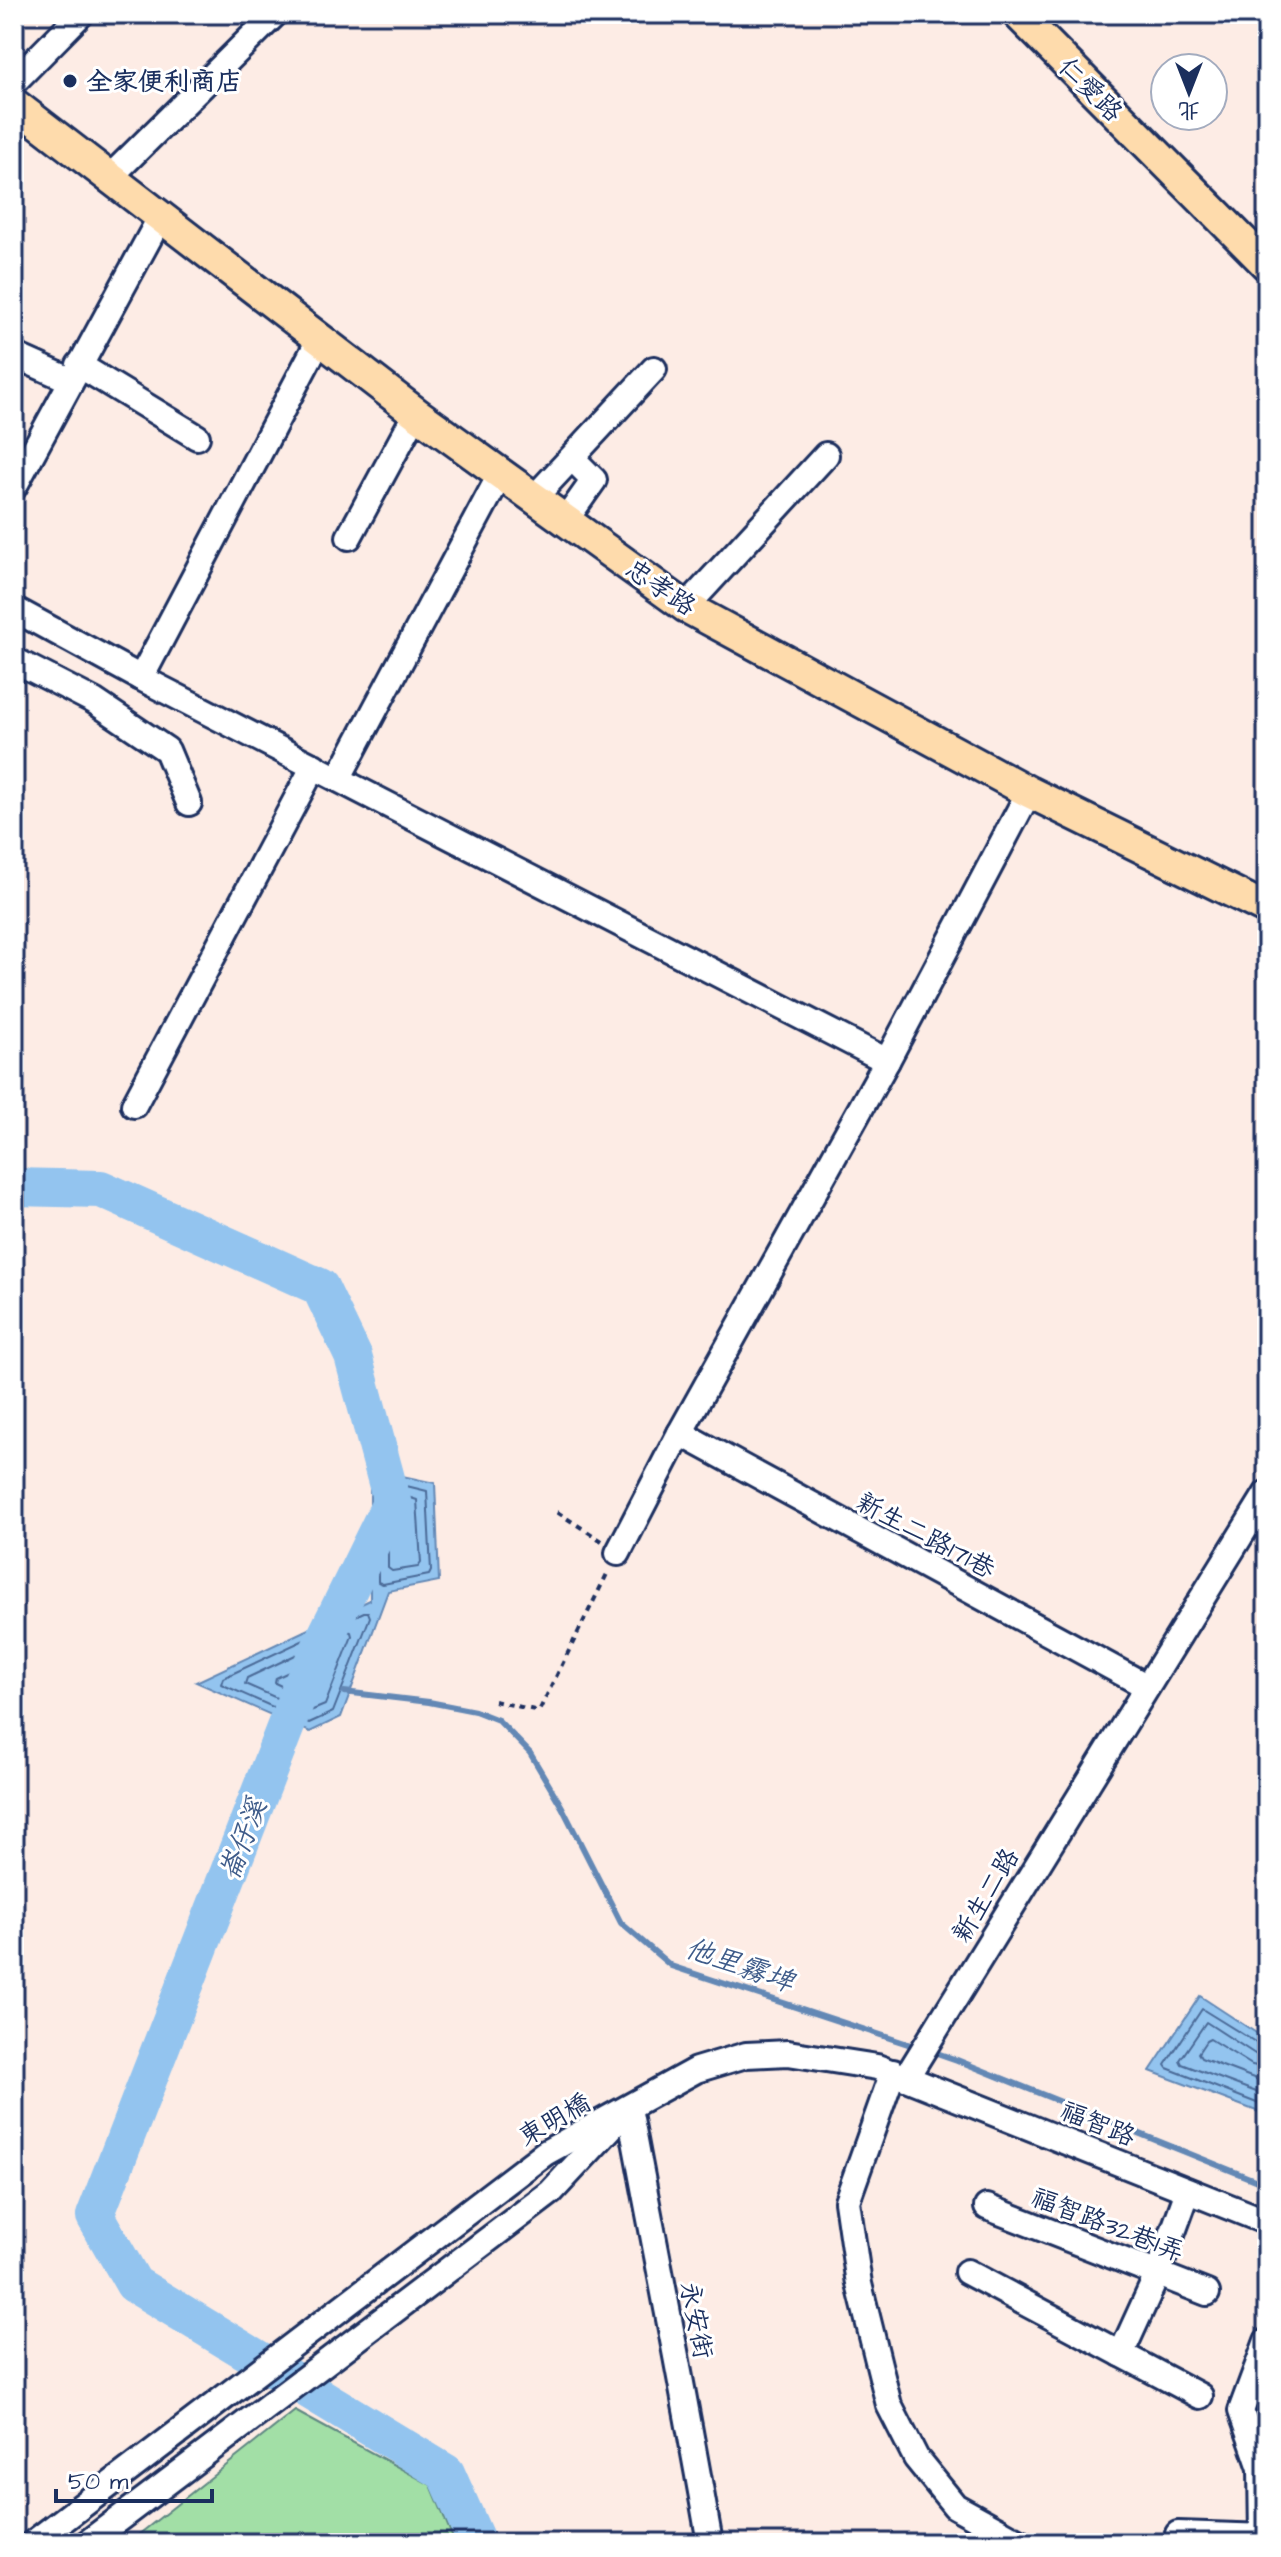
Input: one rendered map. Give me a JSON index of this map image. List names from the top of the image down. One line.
{"streets":{"main road":["仁愛路","忠孝路"],"street":["新生二路171巷","新生二路","東明橋","福智路","福智路32巷1弄","永安街"]},"crossings":[["新生二路171巷","新生二路"],["新生二路","福智路"],["東明橋","永安街"]],"water":["崙仔溪","他里霧埤"],"places":["全家便利商店"],"scale_bar":"50 m","north":"bottom"}
